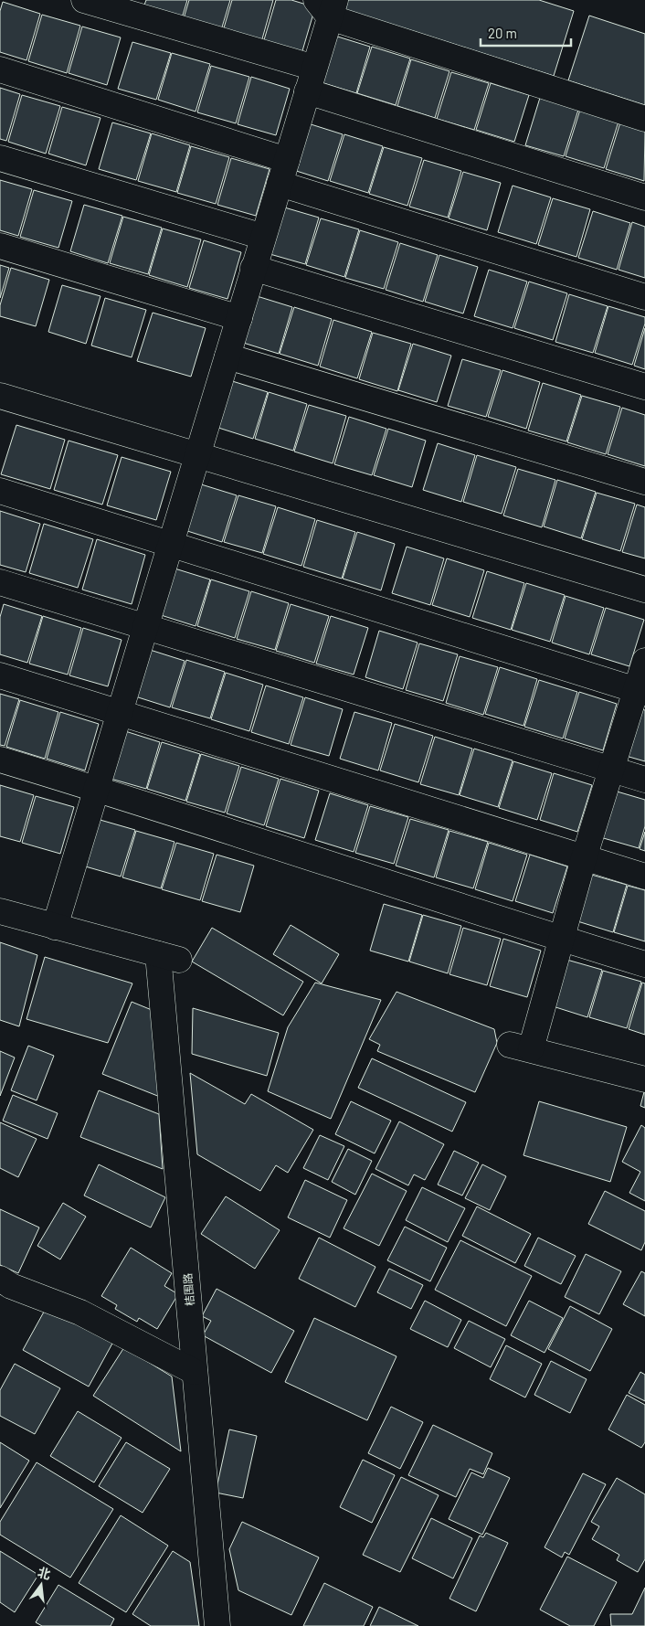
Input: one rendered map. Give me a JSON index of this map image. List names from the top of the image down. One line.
{"streets":{"street":["桔围路"]},"scale_bar":"20 m","north":"top"}
